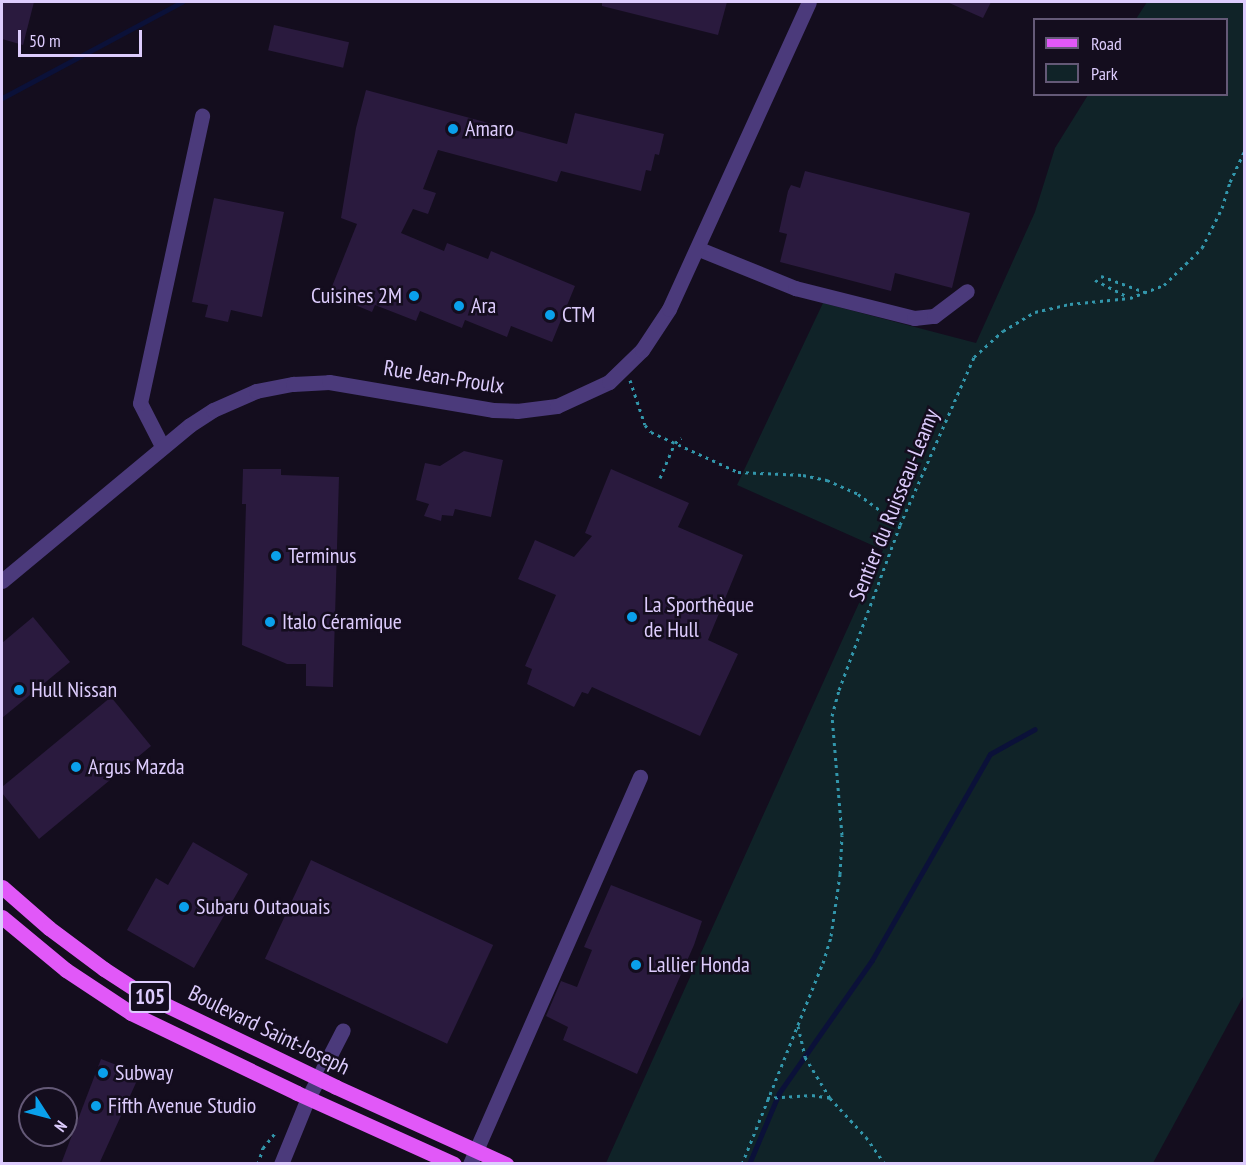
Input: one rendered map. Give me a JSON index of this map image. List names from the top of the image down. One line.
{"streets":{"main road":["105","Boulevard Saint-Joseph"],"street":["Rue Jean-Proulx"],"path":["Sentier du Ruisseau-Leamy"]},"places":["Amaro","Cuisines 2M","Ara","CTM","Terminus","La Sporthèque de Hull","Italo Céramique","Hull Nissan","Argus Mazda","Subaru Outaouais","Lallier Honda","Subway","Fifth Avenue Studio"],"legend":["Road","Park"],"scale_bar":"50 m","north":"bottom right"}
